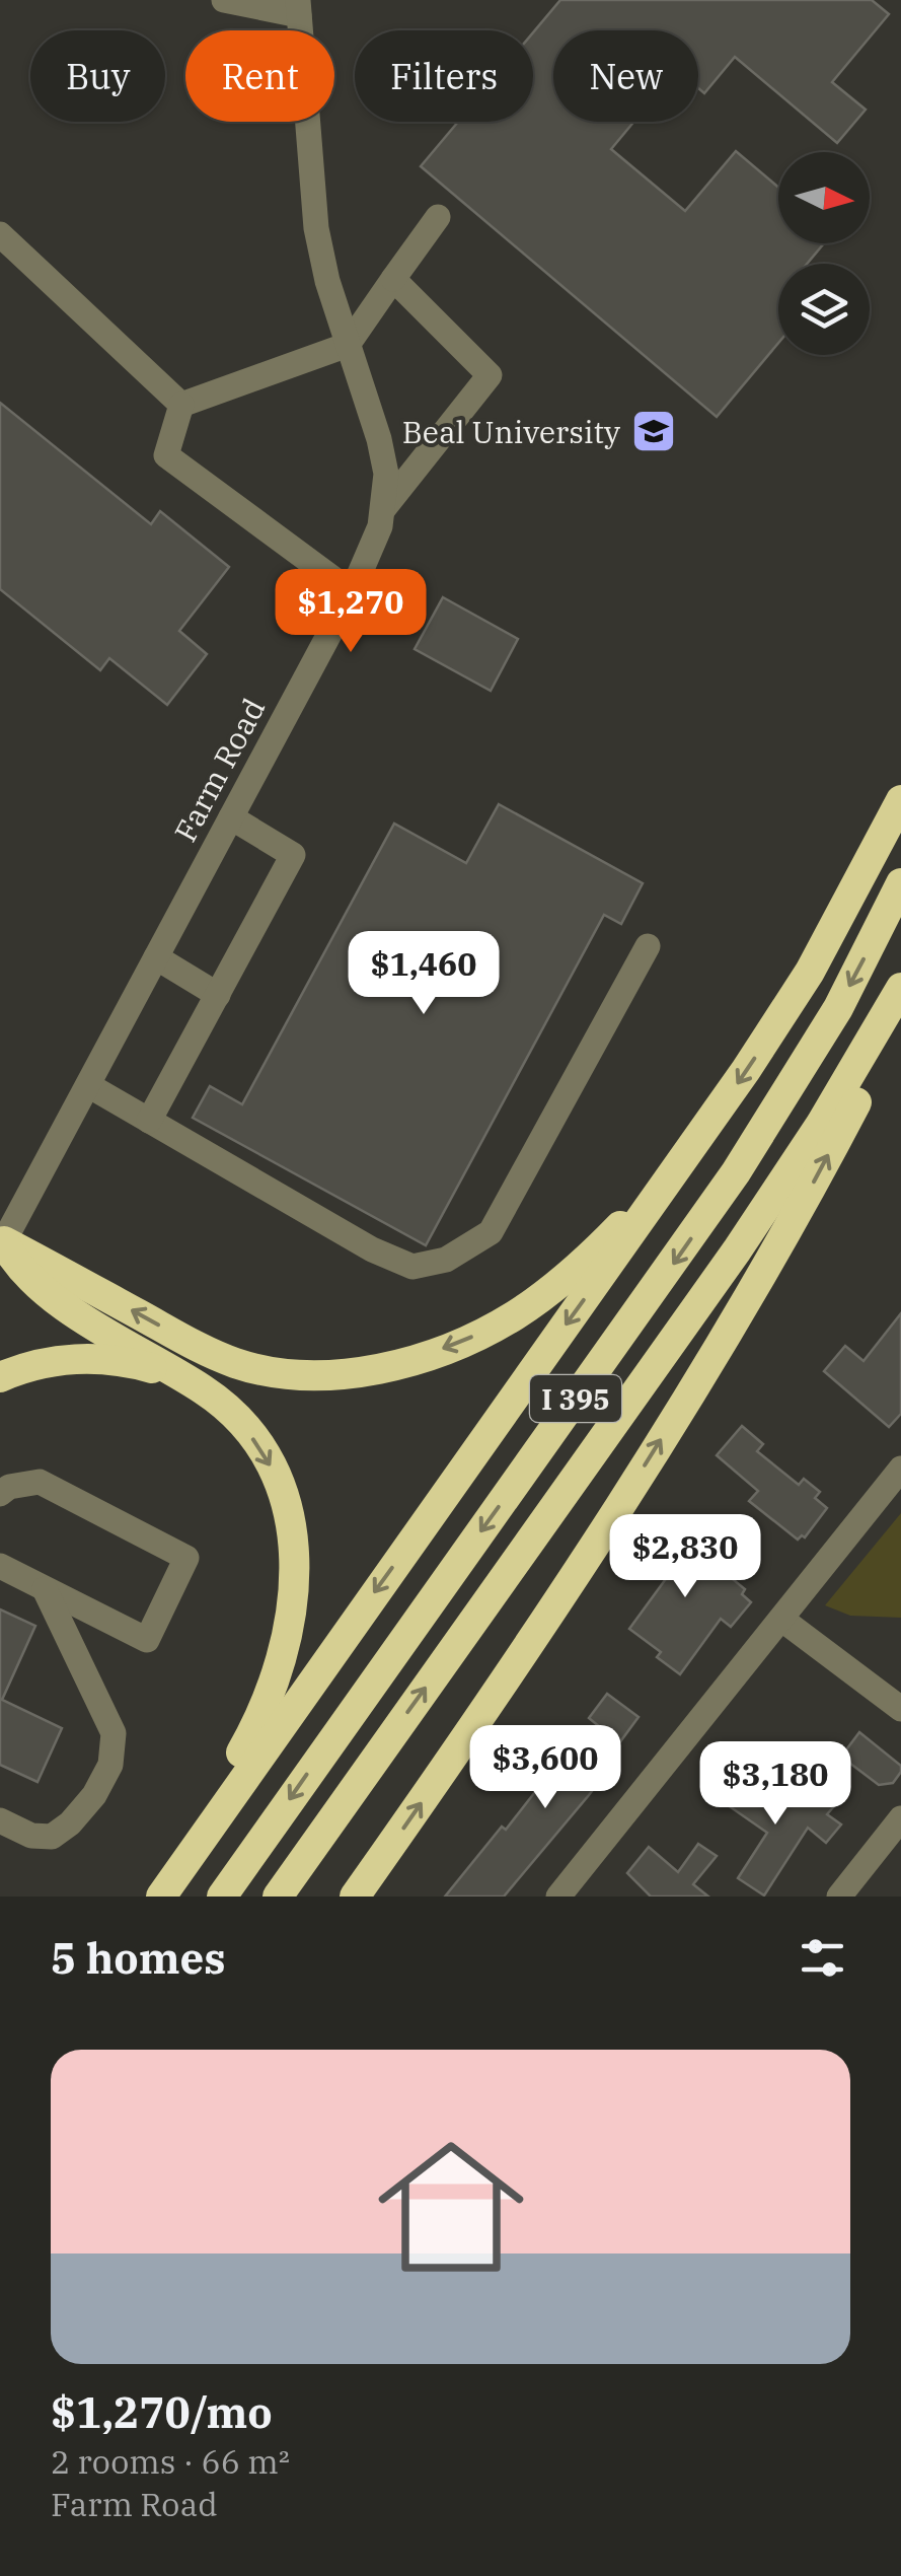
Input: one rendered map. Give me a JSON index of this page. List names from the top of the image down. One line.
{"streets":{"highway":["I 395"],"street":["Farm Road"]},"places":{"school or university":["Beal University"]},"north":"right","page":{"chip":["Buy","Rent","Filters","New"],"price":["$1,270","$1,460","$2,830","$3,600","$3,180"],"heading":"5 homes","list":[{"name":"$1,270/mo","note":"2 rooms · 66 m² · Farm Road"}]}}
